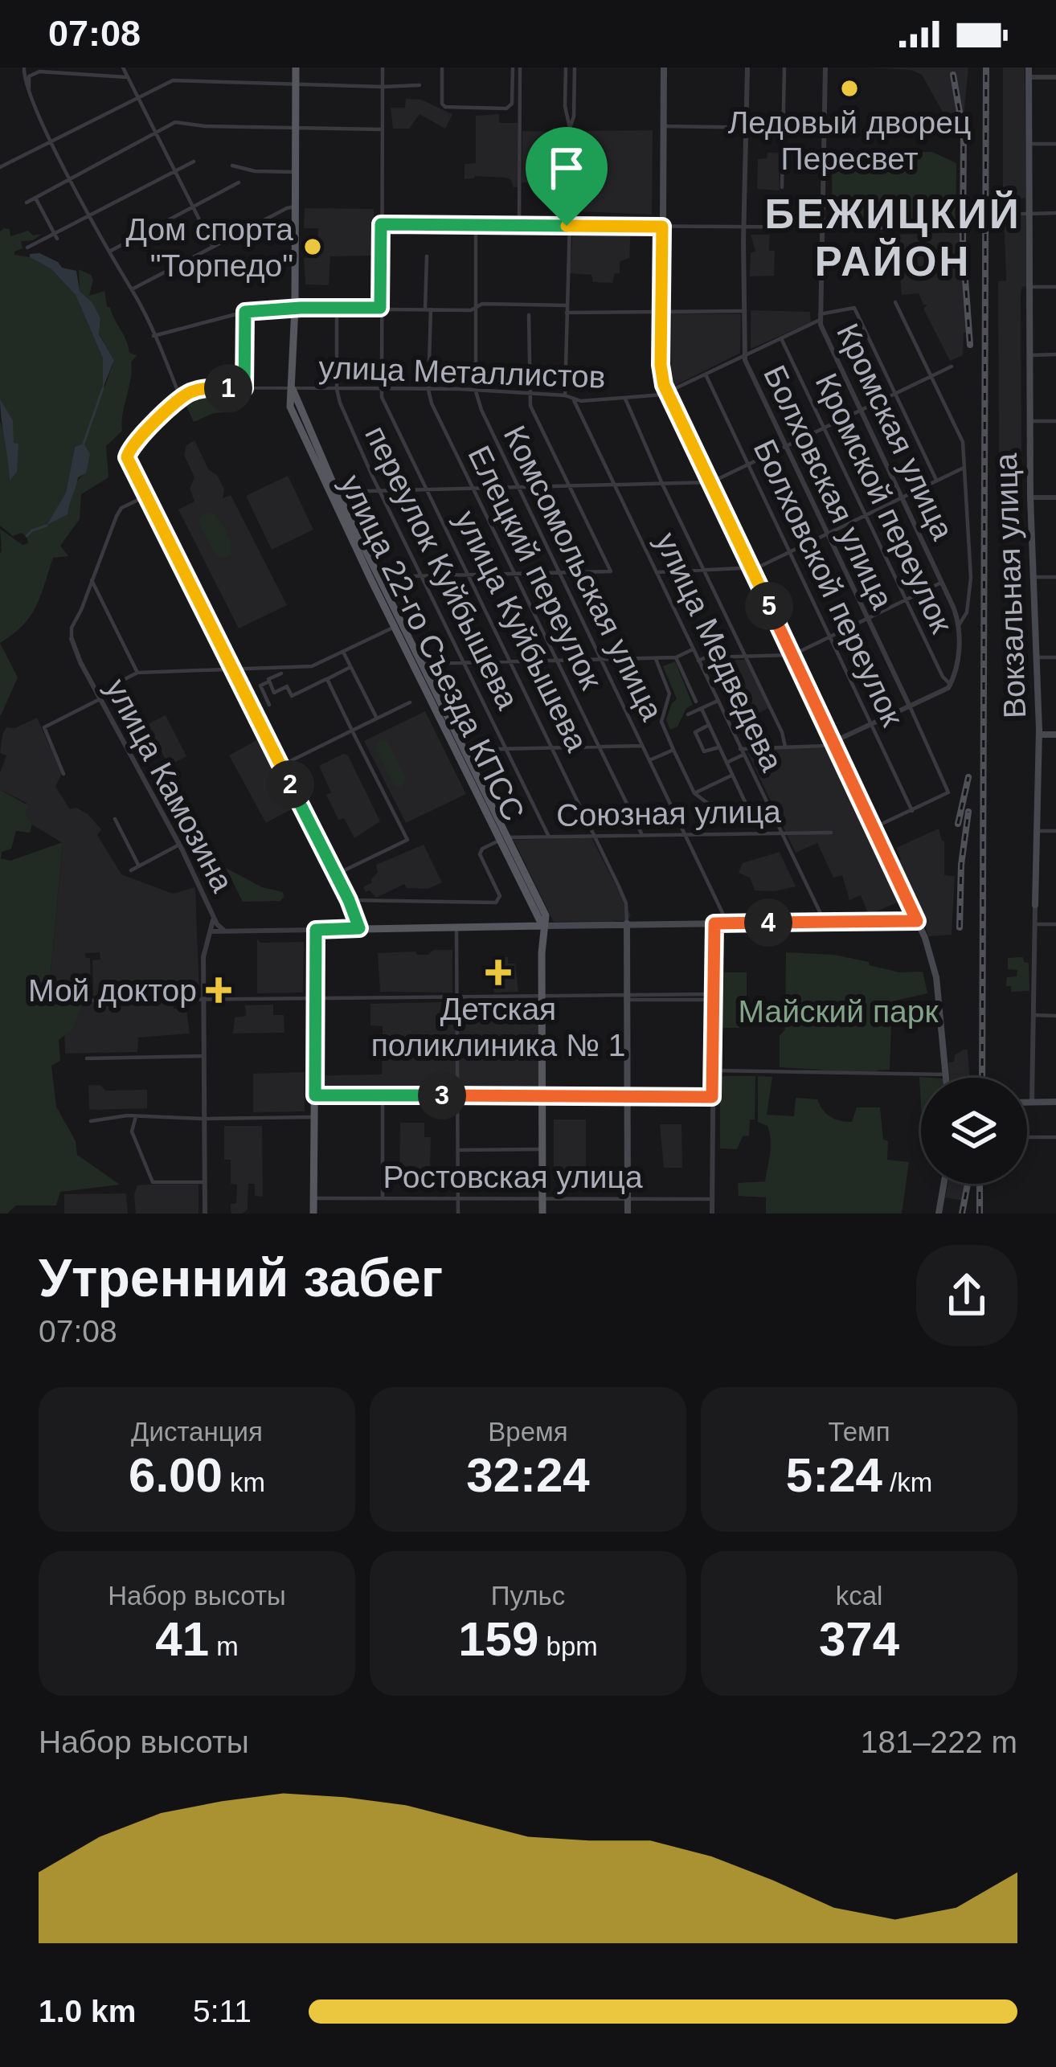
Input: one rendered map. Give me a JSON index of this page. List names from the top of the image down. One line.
{"streets":{"main road":["Вокзальная улица","улица Куйбышева","улица 22-го Съезда КПСС"],"street":["улица Металлистов","Кромская улица","Болховская улица","Кромской переулок","переулок Куйбышева","Елецкий переулок","Комсомольская улица","Болховской переулок","улица Медведева","улица Камозина","Союзная улица","Ростовская улица"]},"crossings":[["улица Металлистов","Кромская улица"],["улица Металлистов","Болховская улица"],["улица Металлистов","Кромской переулок"],["улица Металлистов","переулок Куйбышева"],["улица Металлистов","Елецкий переулок"],["улица Металлистов","Комсомольская улица"],["улица Металлистов","Болховской переулок"],["улица Металлистов","улица Куйбышева"],["улица Металлистов","улица 22-го Съезда КПСС"],["улица Металлистов","улица Медведева"],["Кромская улица","Кромской переулок"],["Болховская улица","Болховской переулок"],["переулок Куйбышева","Союзная улица"],["Елецкий переулок","Союзная улица"],["Комсомольская улица","Союзная улица"],["улица Куйбышева","Союзная улица"],["улица Куйбышева","Ростовская улица"],["улица 22-го Съезда КПСС","Союзная улица"],["улица 22-го Съезда КПСС","Ростовская улица"],["улица Медведева","Союзная улица"]],"districts":["БЕЖИЦКИЙ РАЙОН"],"parks":["Майский парк"],"places":{"other":["Ледовый дворец Пересвет","Дом спорта \"Торпедо\""],"health":["Детская поликлиника № 1","Мой доктор"]},"page":{"status":"07:08","pins":["1","5","2","4","3"],"heading":["Утренний забег","07:08"],"stats":[["Дистанция","6.00 km"],["Время","32:24"],["Темп","5:24 /km"],["Набор высоты","41 m"],["Пульс","159 bpm"],["kcal","374"]],"chart":["Набор высоты","181–222 m"],"list":[{"name":"1.0 km","note":"5:11"}]}}
